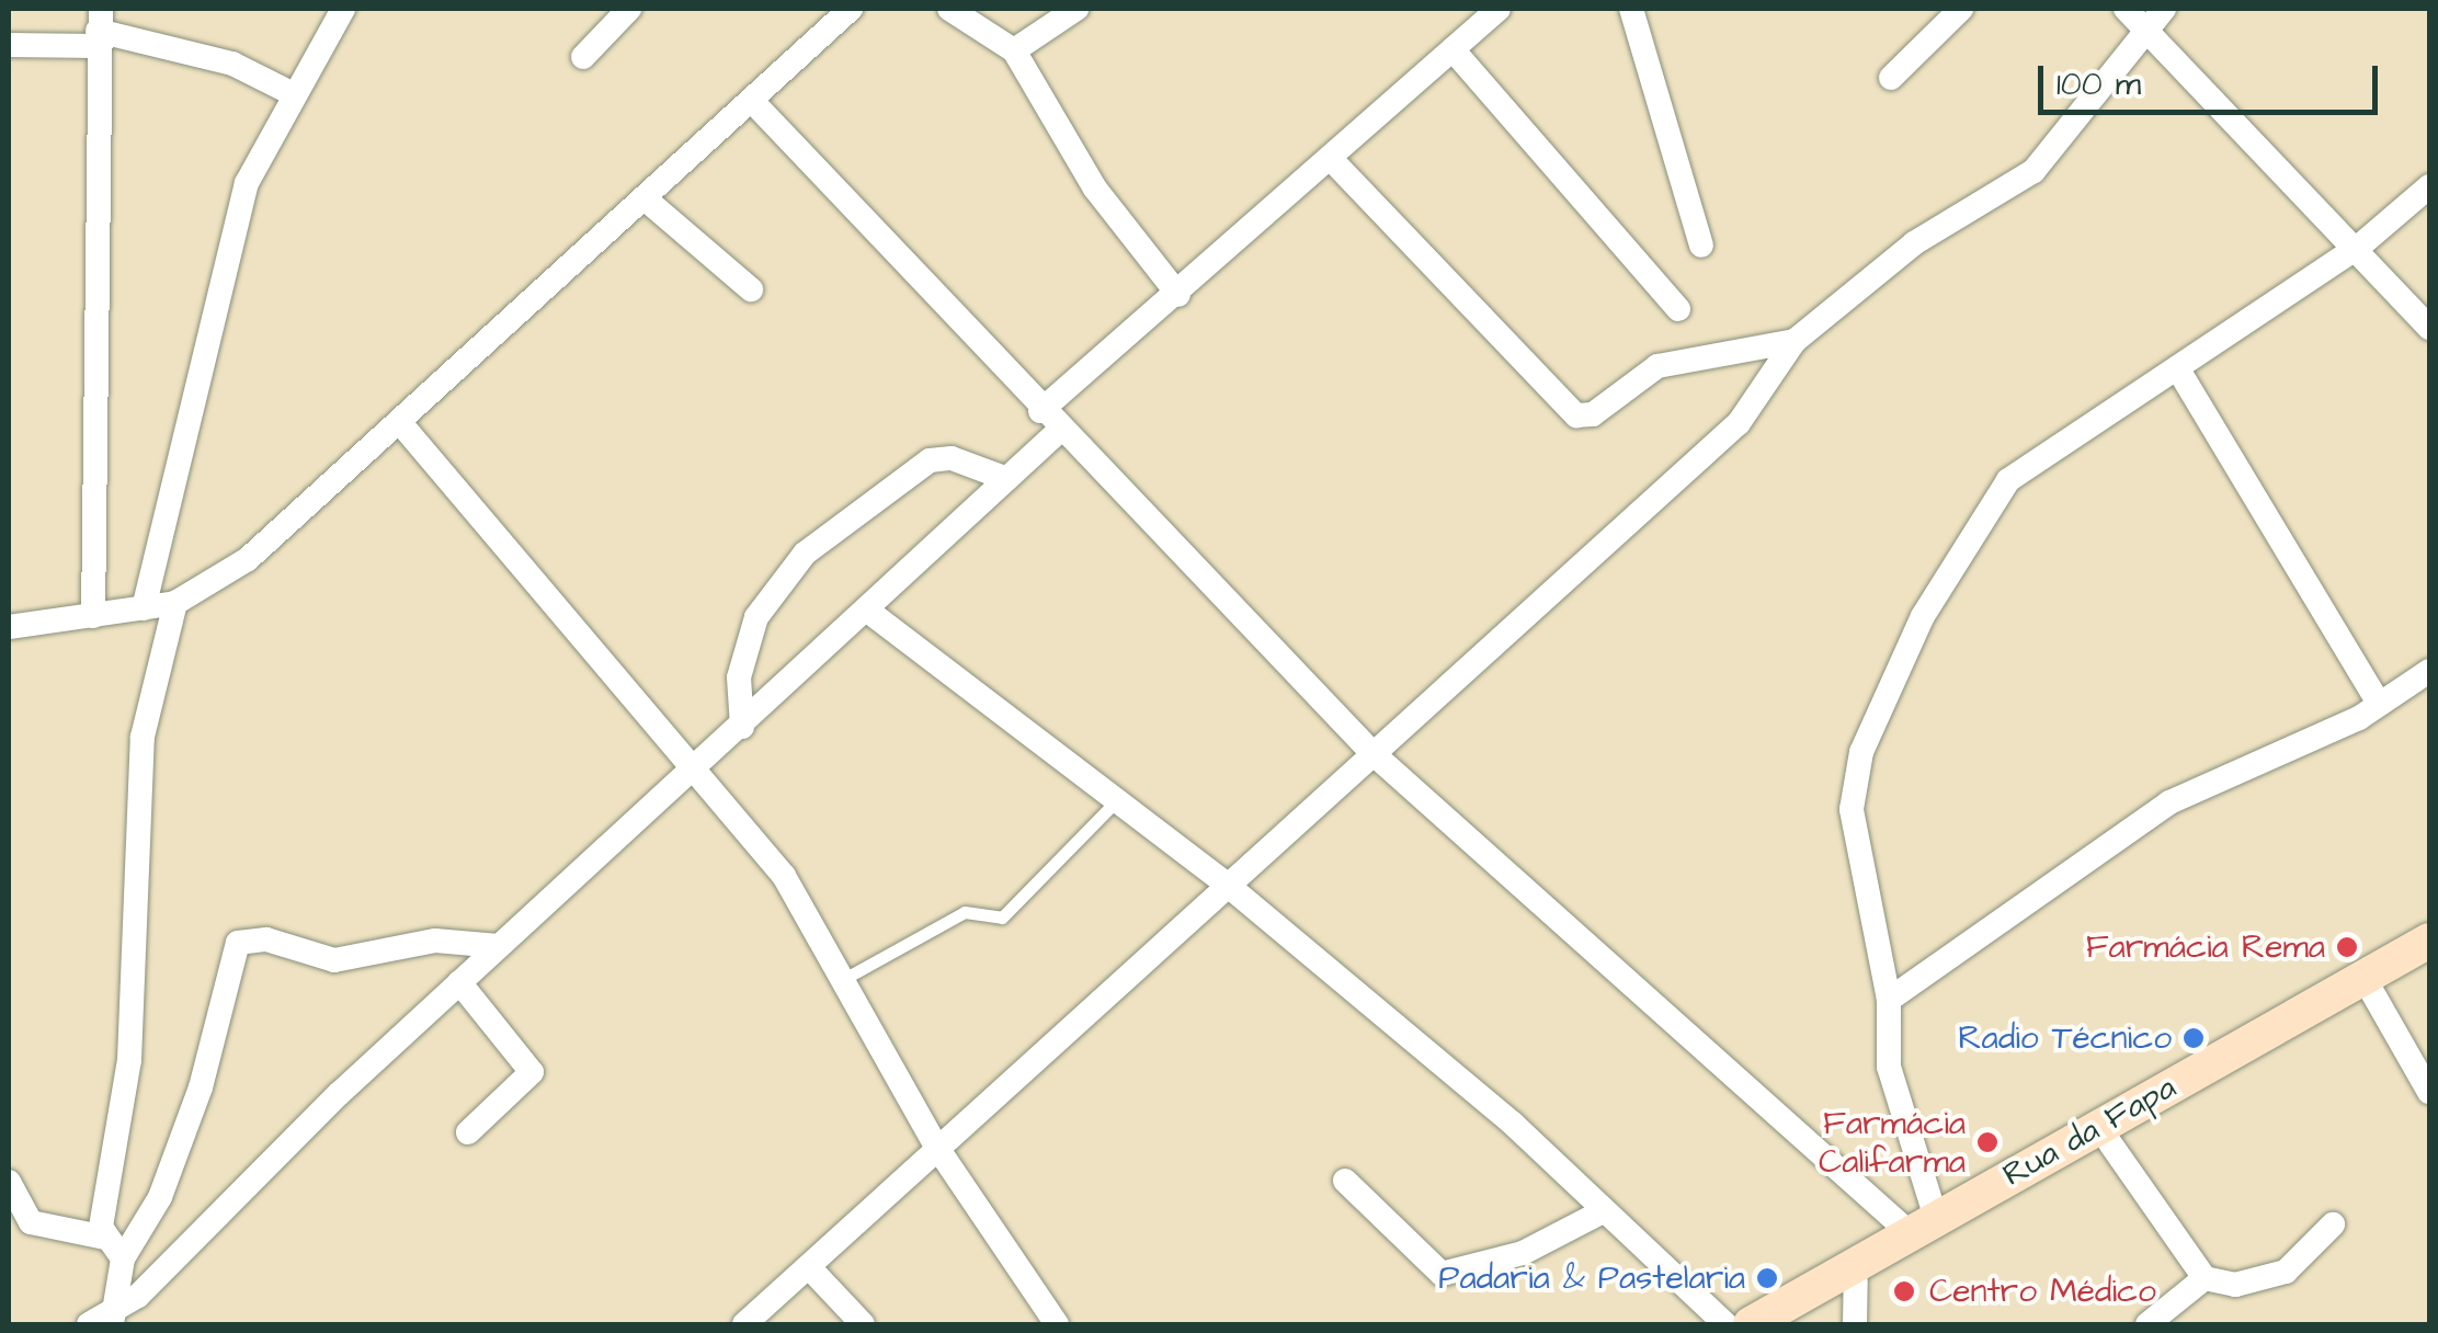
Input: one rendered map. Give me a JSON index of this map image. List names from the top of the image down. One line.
{"streets":{"main road":["Rua da Fapa"]},"places":["Farmácia Rema","Radio Técnico","Farmácia Califarma","Padaria & Pastelaria","Centro Médico"],"scale_bar":"100 m"}
